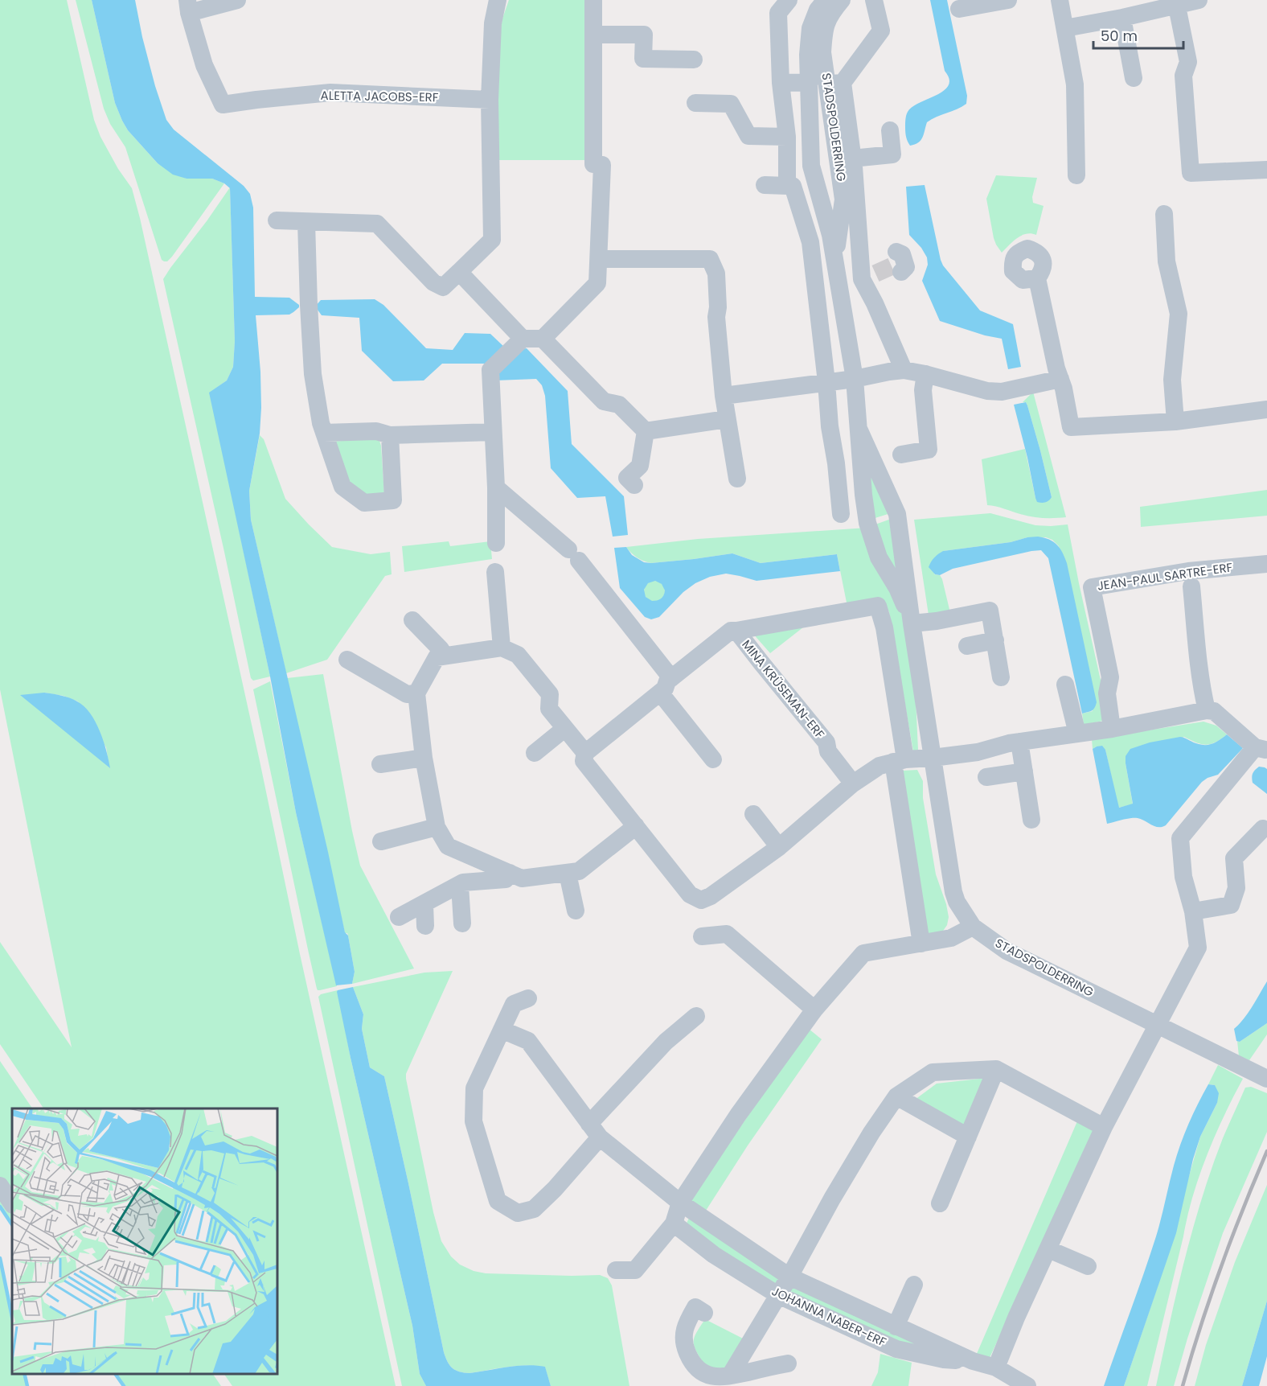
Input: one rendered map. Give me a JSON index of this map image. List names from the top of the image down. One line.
{"streets":{"street":["ALETTA JACOBS-ERF","STADSPOLDERRING","JEAN-PAUL SARTRE-ERF","MINA KRÜSEMAN-ERF","JOHANNA NABER-ERF"]},"scale_bar":"50 m"}
